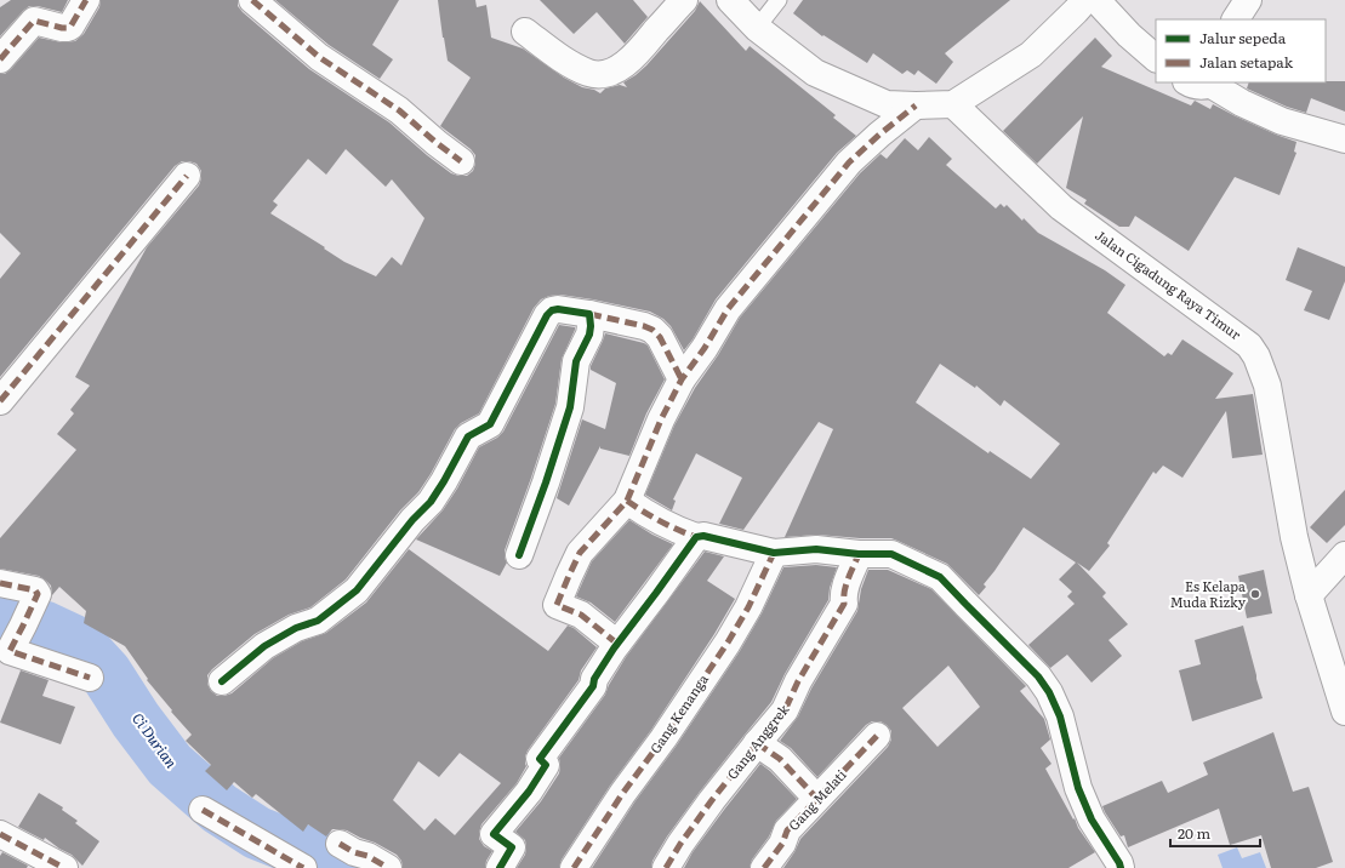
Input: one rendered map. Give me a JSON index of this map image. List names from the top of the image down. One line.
{"streets":{"street":["Jalan Cigadung Raya Timur","Gang Kenanga","Gang Anggrek","Gang Melati"]},"water":["Ci Durian"],"places":["Es Kelapa Muda Rizky"],"legend":["Jalur sepeda","Jalan setapak"],"scale_bar":"20 m"}
